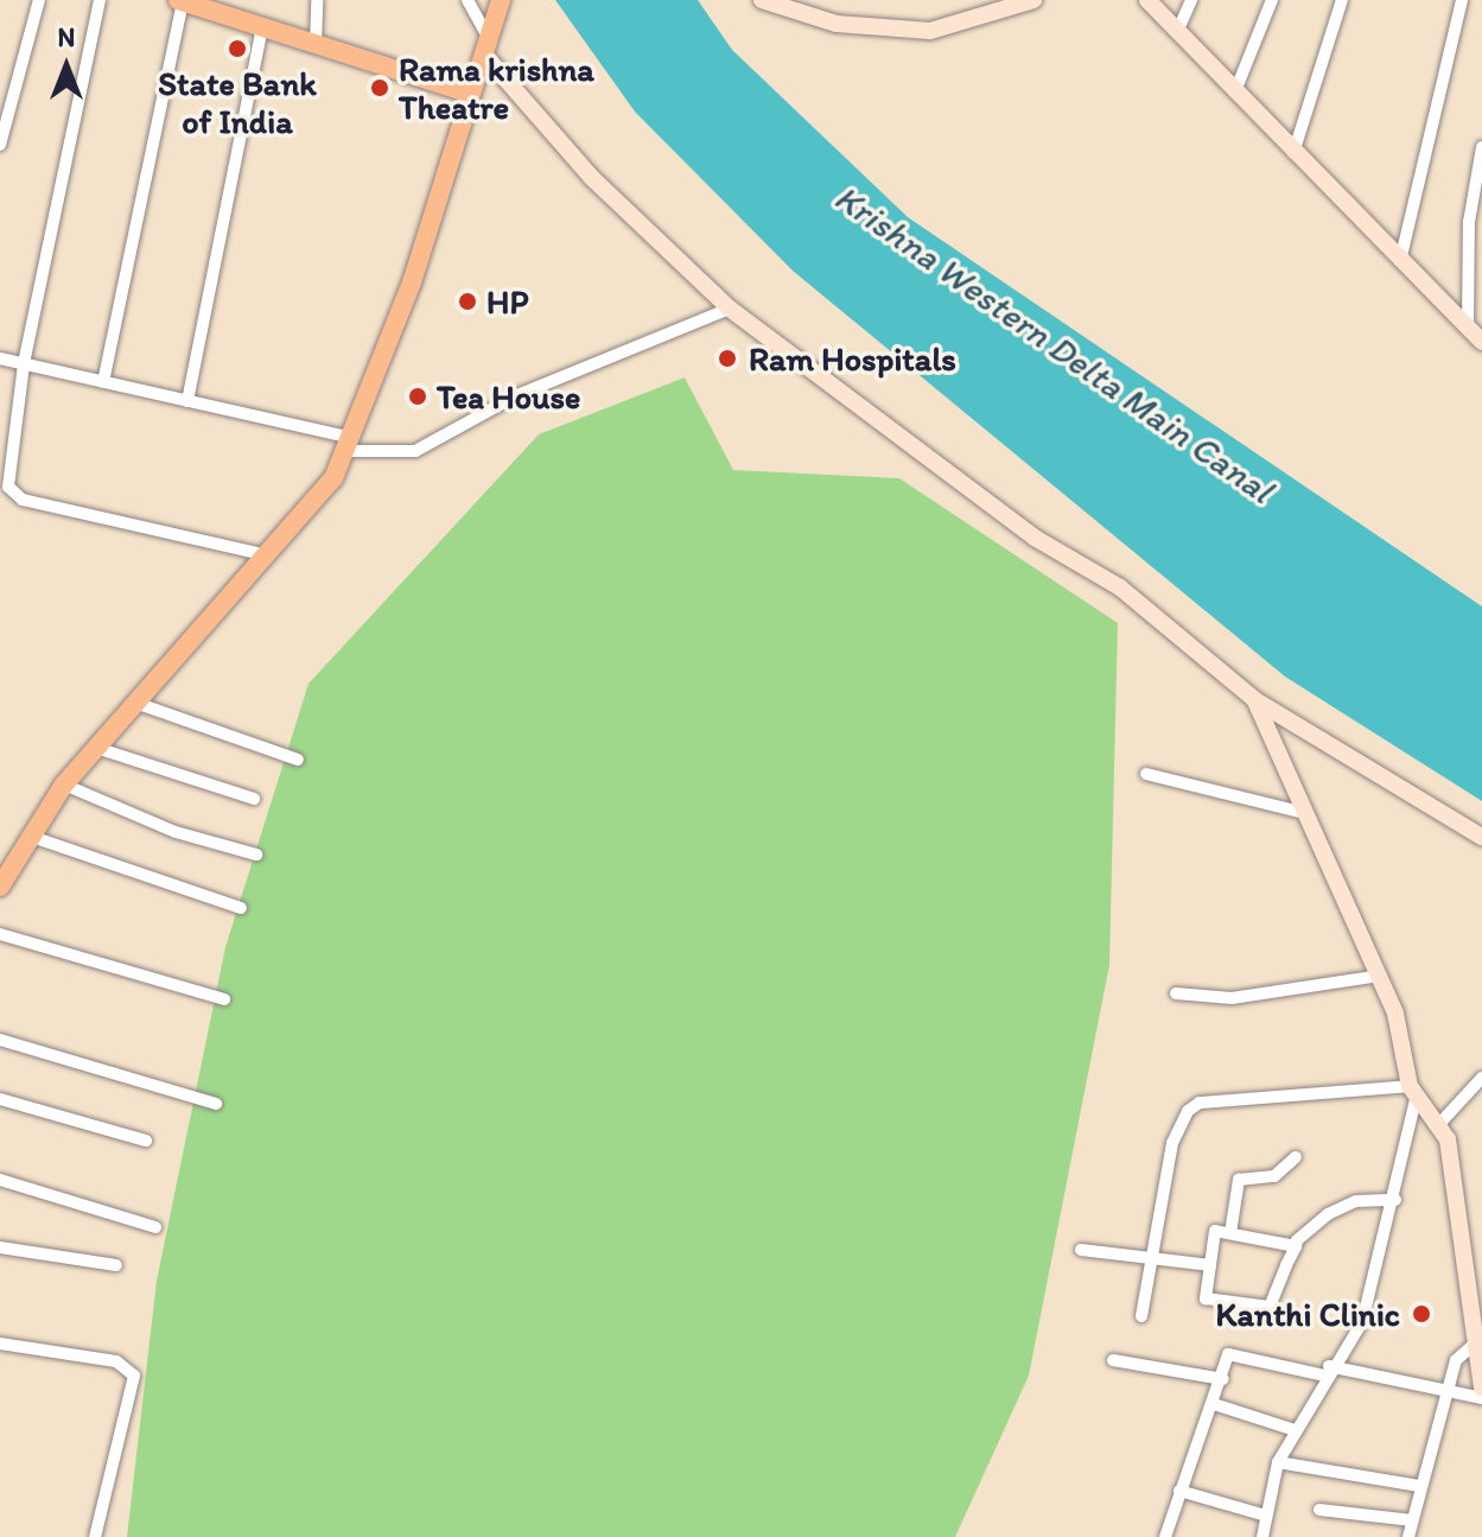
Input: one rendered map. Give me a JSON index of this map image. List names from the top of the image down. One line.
{"water":["Krishna Western Delta Main Canal"],"places":["State Bank of India","Rama krishna Theatre","HP","Ram Hospitals","Tea House","Kanthi Clinic"],"north":"top"}
